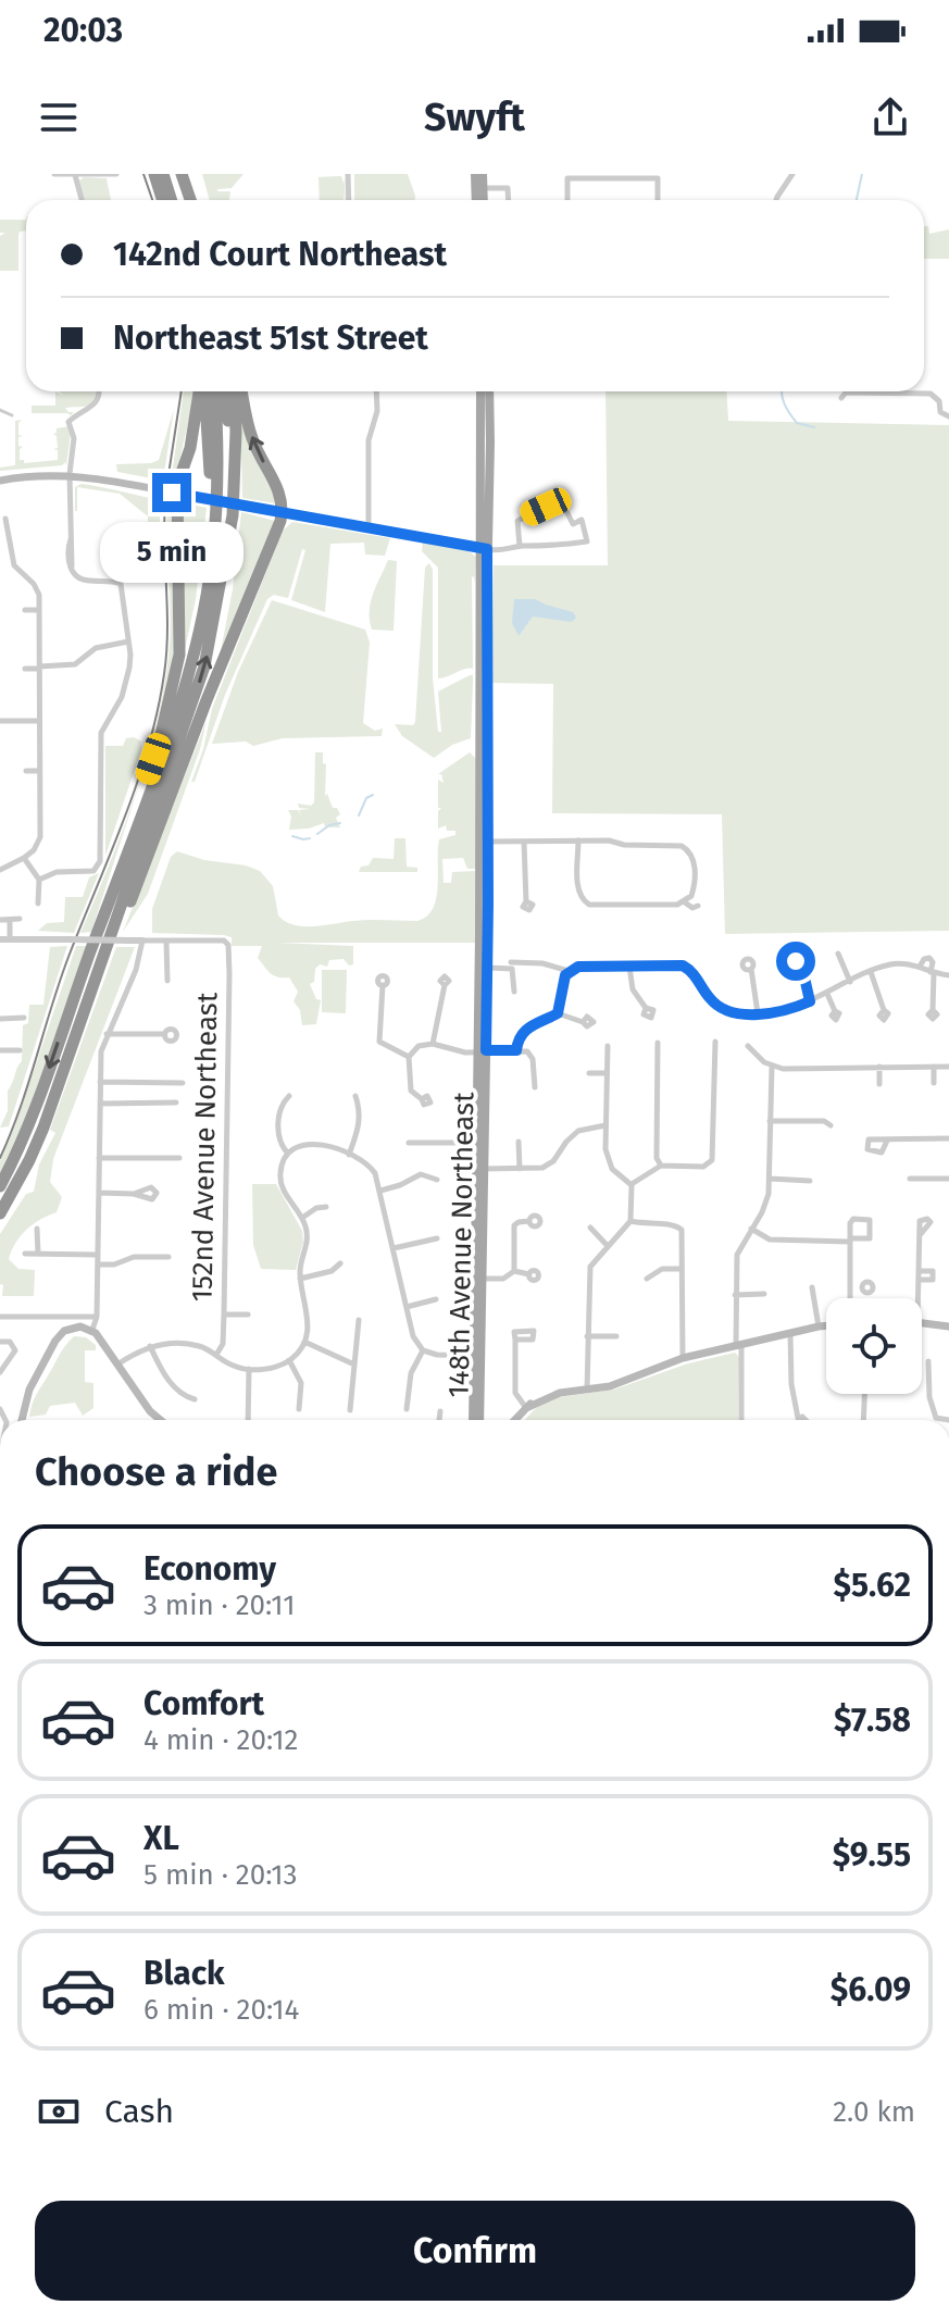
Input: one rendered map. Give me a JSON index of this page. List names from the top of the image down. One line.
{"streets":{"main road":["148th Avenue Northeast"],"street":["152nd Avenue Northeast"]},"page":{"status":"20:03","header":"Swyft","banner":["142nd Court Northeast","Northeast 51st Street"],"bubble":"5 min","heading":"Choose a ride","list":[{"name":"Economy","note":"3 min · 20:11","value":"$5.62"},{"name":"Comfort","note":"4 min · 20:12","value":"$7.58"},{"name":"XL","note":"5 min · 20:13","value":"$9.55"},{"name":"Black","note":"6 min · 20:14","value":"$6.09"}],"pay":["Cash","2.0 km"],"buttons":"Confirm"}}
